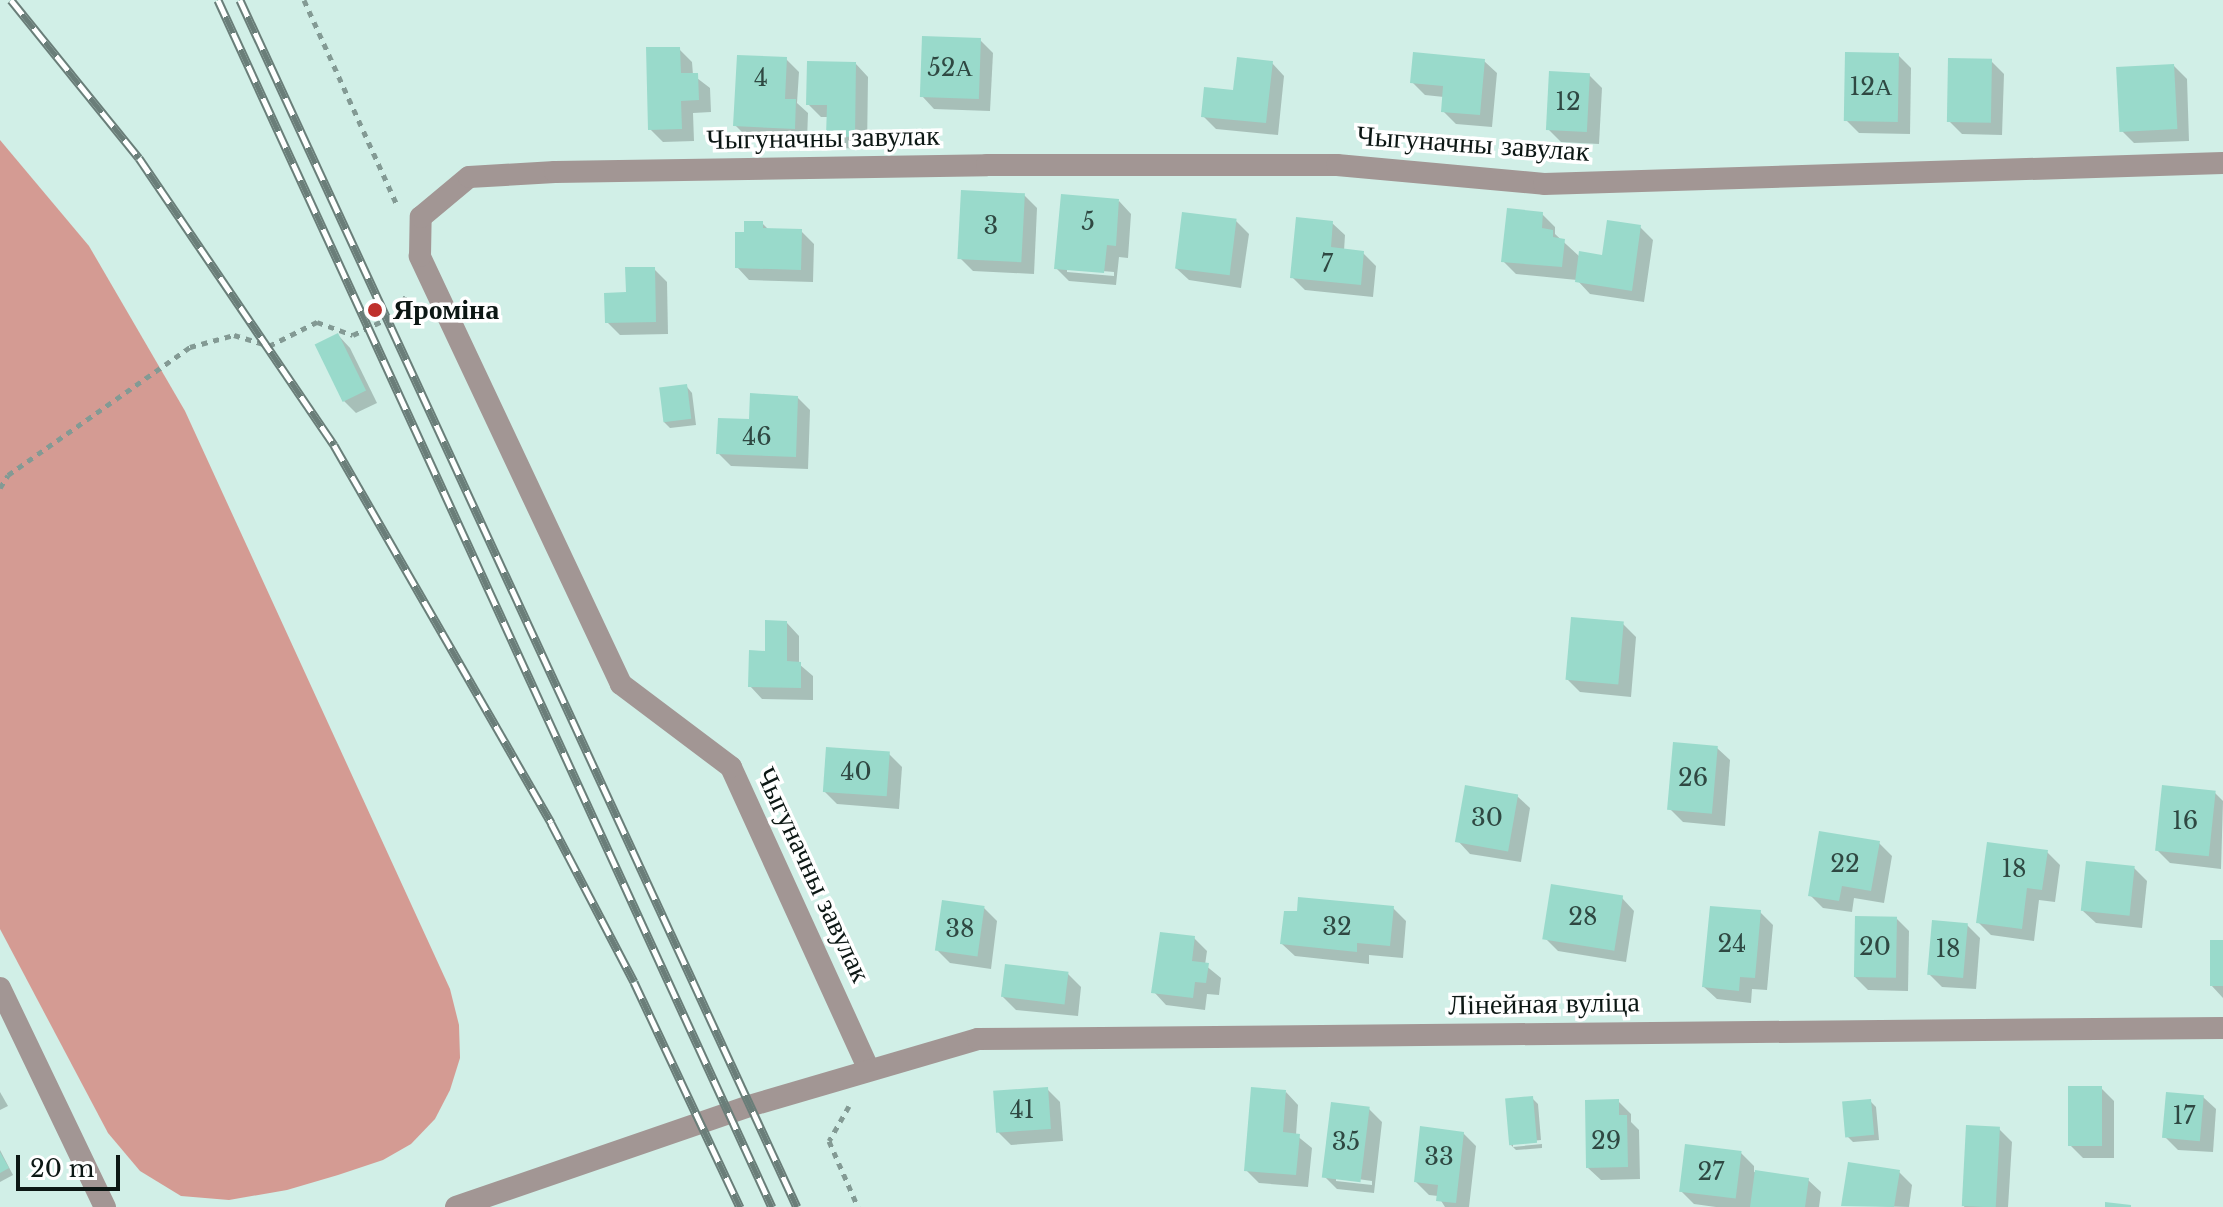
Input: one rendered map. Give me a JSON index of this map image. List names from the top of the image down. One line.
{"streets":{"street":["Чыгуначны завулак","Лінейная вуліца"]},"crossings":[["Чыгуначны завулак","Лінейная вуліца"]],"places":["Яроміна"],"house_numbers":["52А","4","12А","12","5","3","7","46","40","26","30","16","22","18","28","32","38","24","20","18","41","17","29","35","33","27"],"scale_bar":"20 m"}
